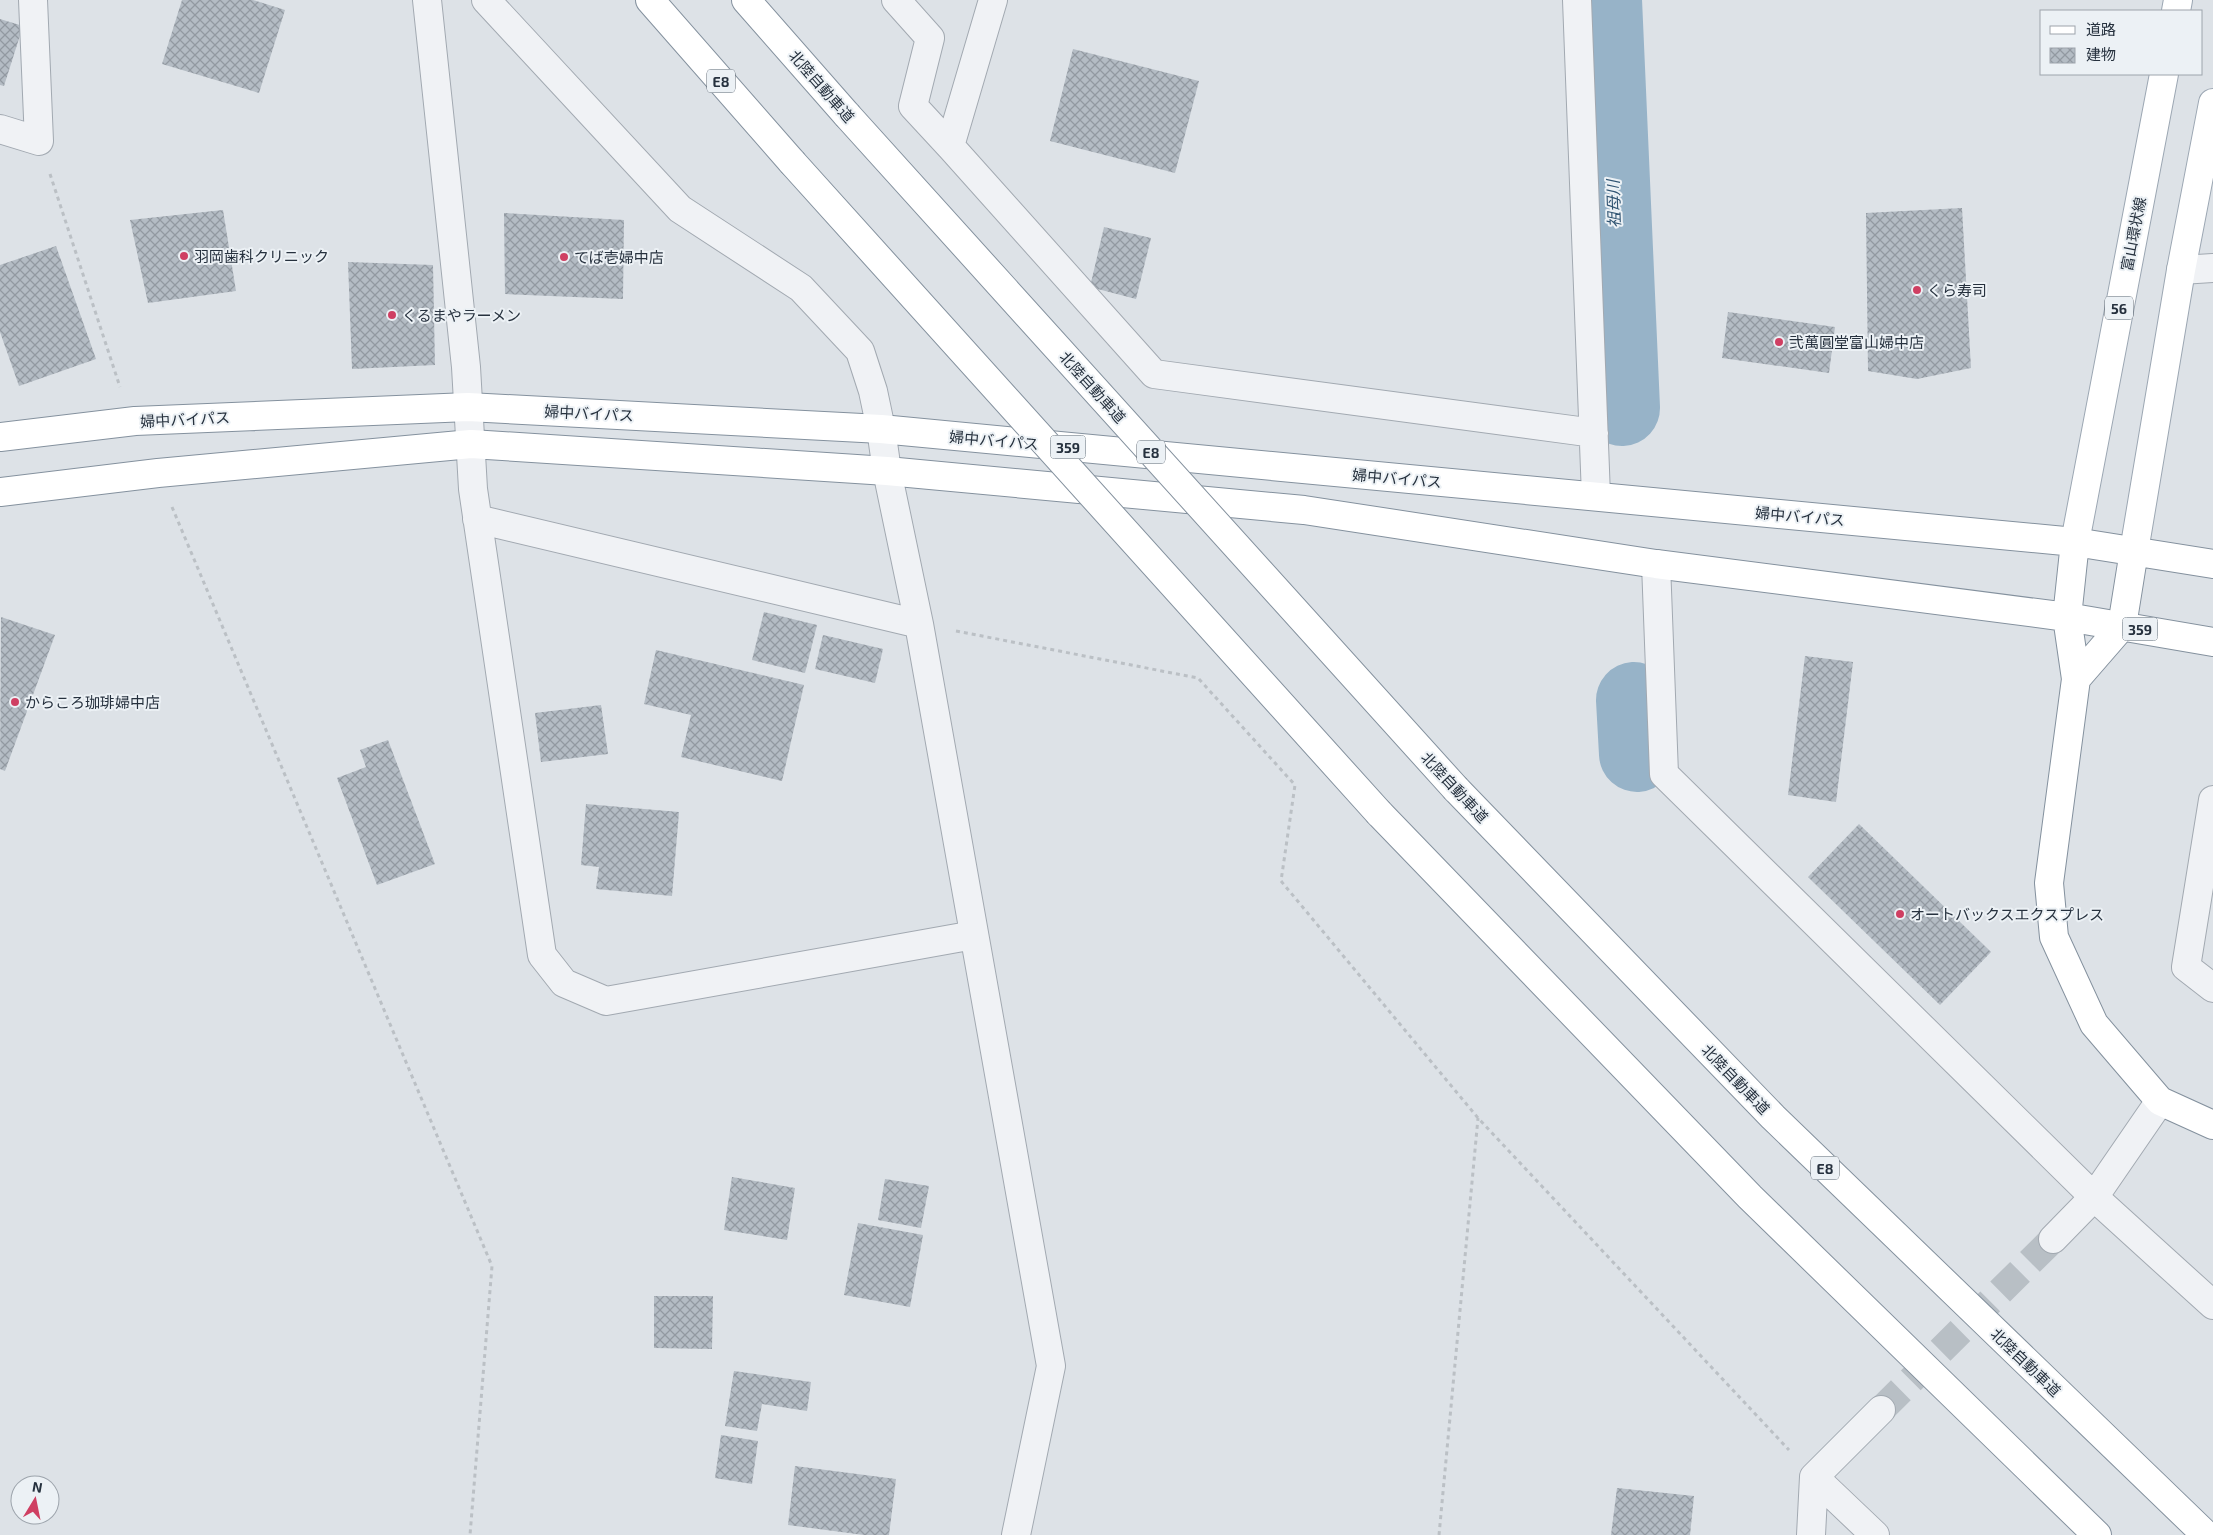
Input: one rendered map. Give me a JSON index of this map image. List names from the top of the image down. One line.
{"streets":{"main road":["E8","北陸自動車道","富山環状線","56","婦中バイパス","359"]},"crossings":[["富山環状線","婦中バイパス"],["富山環状線","359"],["婦中バイパス","359"]],"water":["祖母川"],"places":["羽岡歯科クリニック","てば壱婦中店","くら寿司","くるまやラーメン","弐萬圓堂富山婦中店","からころ珈琲婦中店","オートバックスエクスプレス"],"legend":["道路","建物"],"north":"top"}
